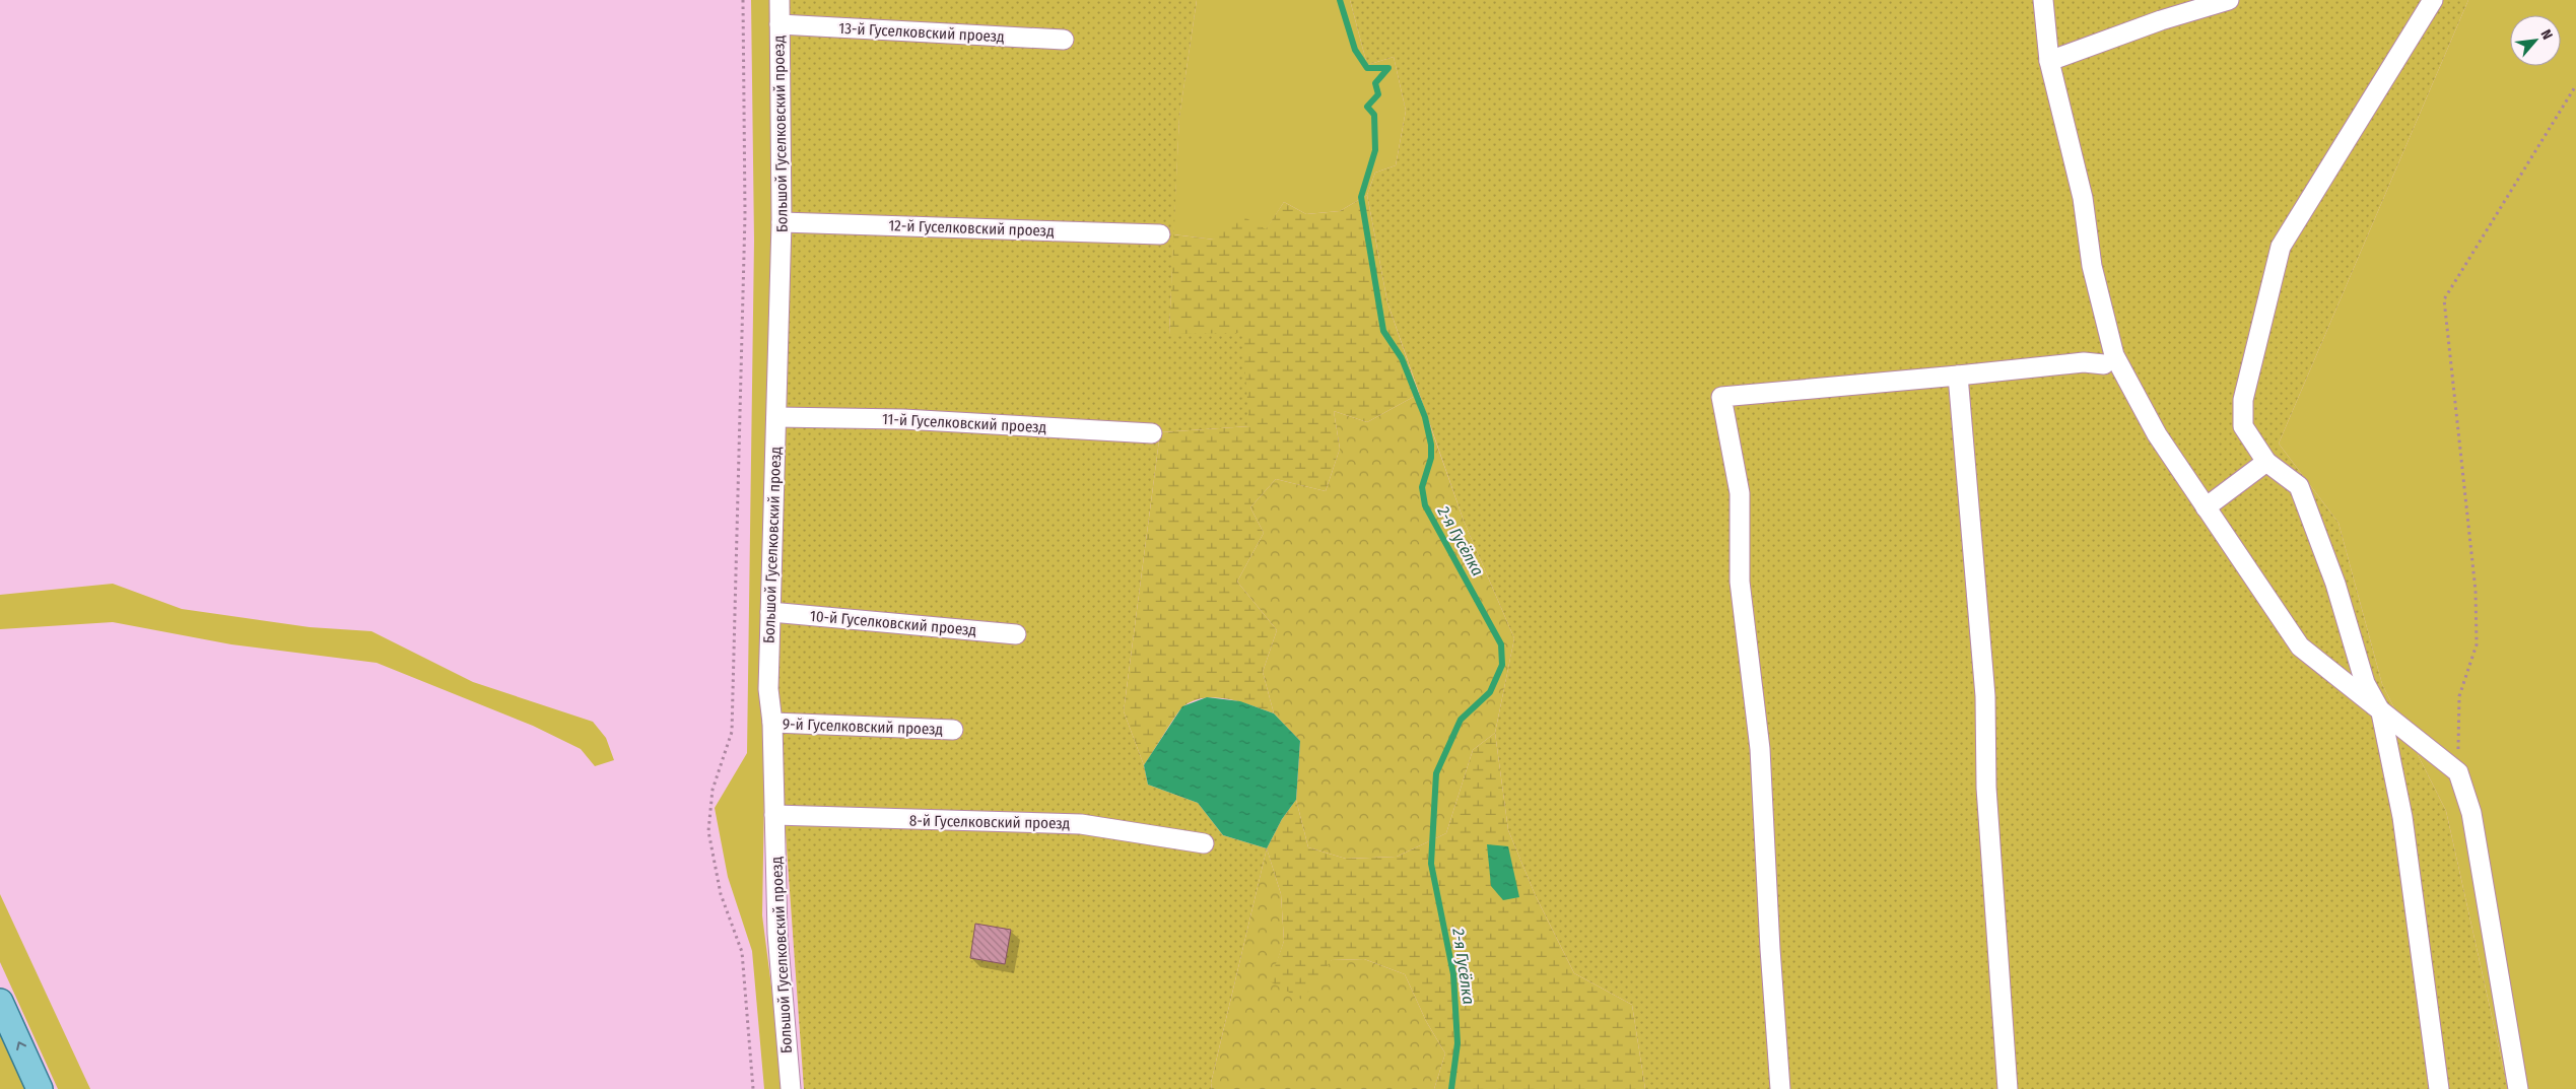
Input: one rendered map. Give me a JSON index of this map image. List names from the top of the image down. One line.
{"streets":{"street":["13-й Гуселковский проезд","Большой Гуселковский проезд","12-й Гуселковский проезд","11-й Гуселковский проезд","10-й Гуселковский проезд","9-й Гуселковский проезд","8-й Гуселковский проезд"]},"crossings":[["13-й Гуселковский проезд","Большой Гуселковский проезд"],["Большой Гуселковский проезд","12-й Гуселковский проезд"],["Большой Гуселковский проезд","11-й Гуселковский проезд"],["Большой Гуселковский проезд","10-й Гуселковский проезд"],["Большой Гуселковский проезд","9-й Гуселковский проезд"],["Большой Гуселковский проезд","8-й Гуселковский проезд"]],"water":["2-я Гусёлка"],"north":"top right"}
